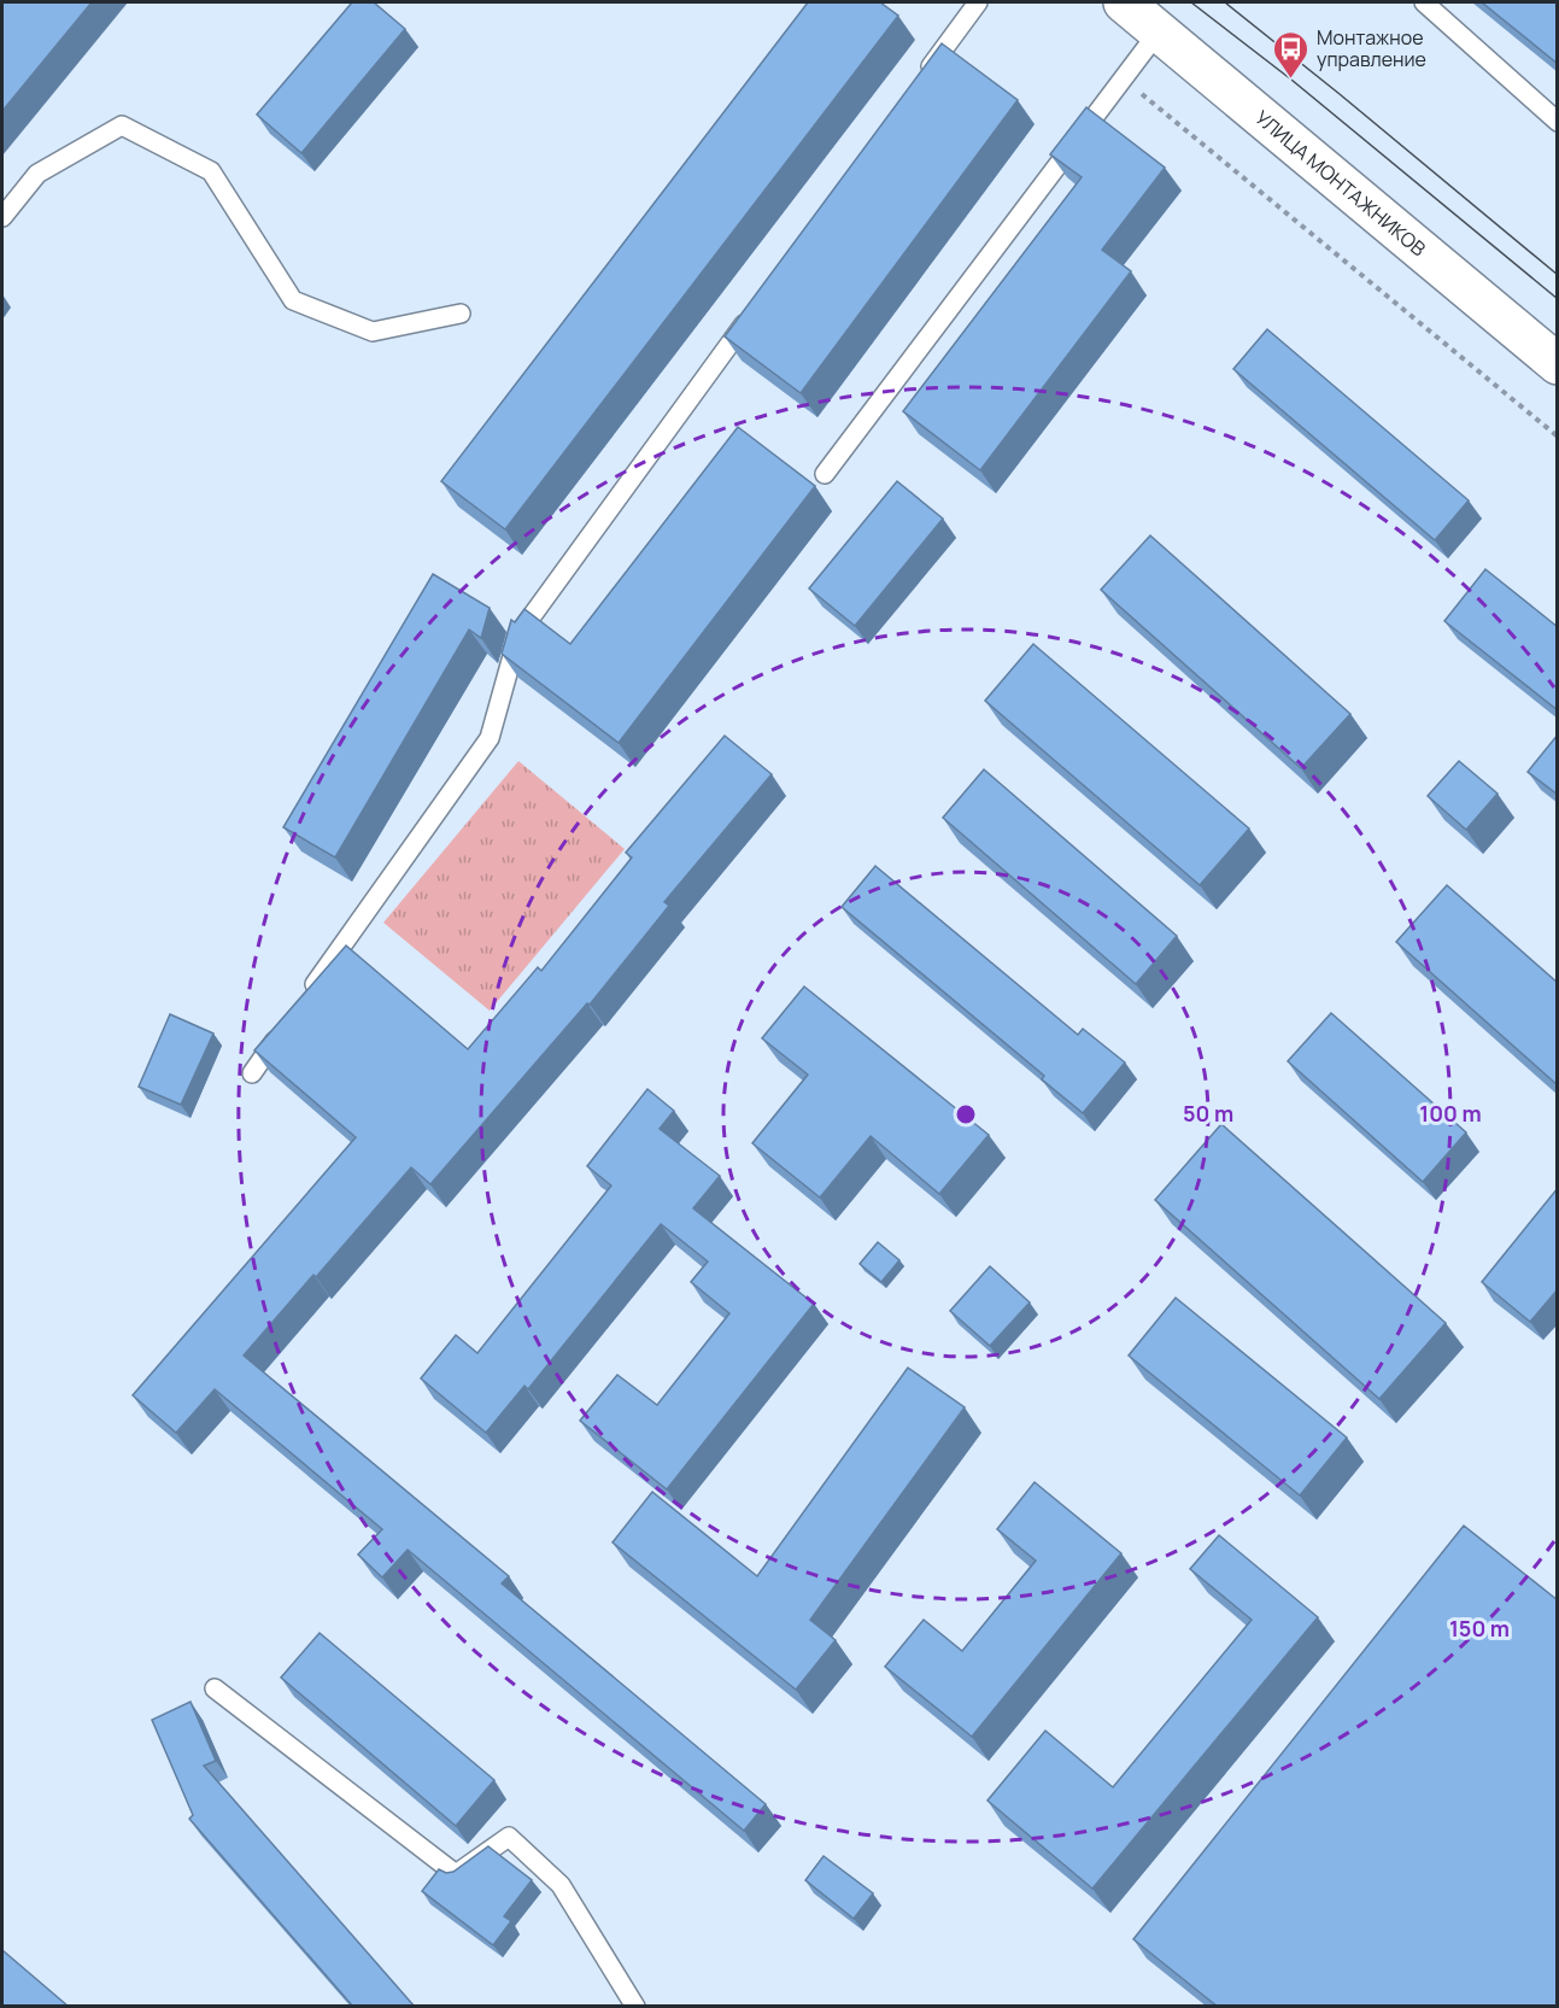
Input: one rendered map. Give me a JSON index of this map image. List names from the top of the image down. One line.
{"streets":{"main road":["УЛИЦА МОНТАЖНИКОВ"]},"places":{"bus stop":["Монтажное управление"]},"rings":["50 m","100 m","150 m"]}
